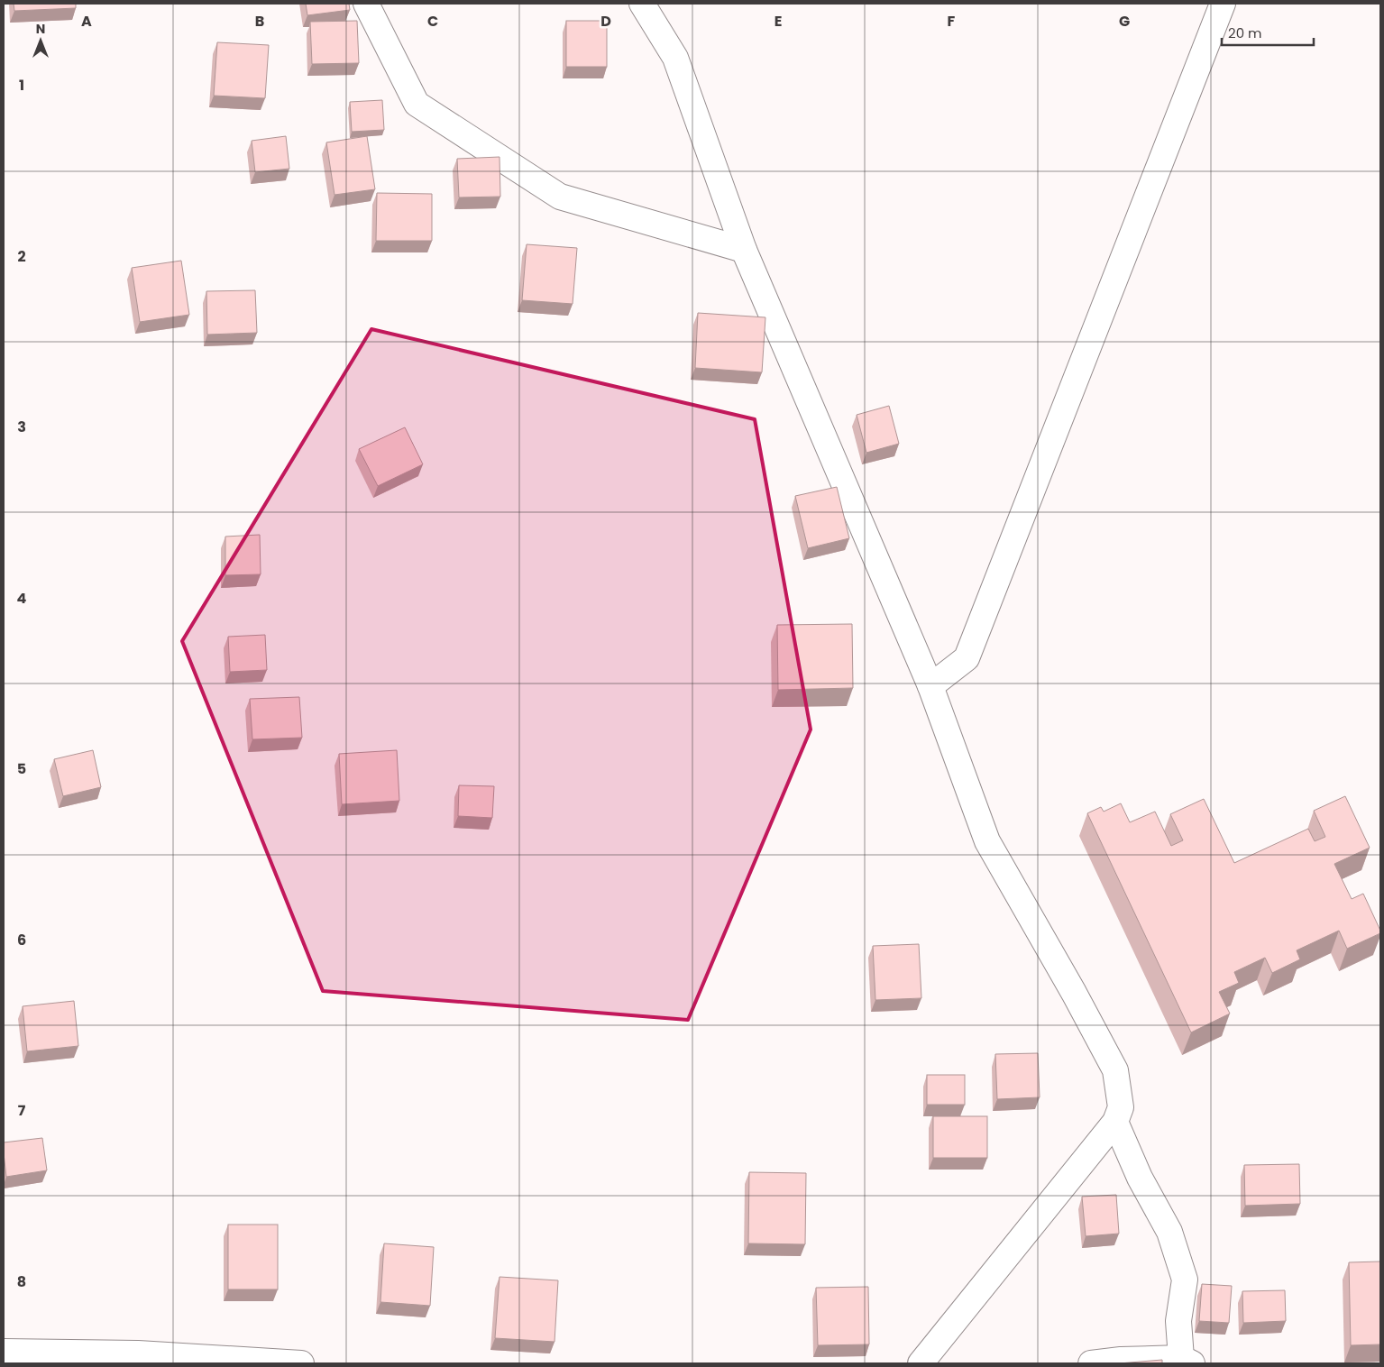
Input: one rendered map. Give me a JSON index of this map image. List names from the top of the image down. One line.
{"scale_bar":"20 m","north":"top","grid":{"columns":["A","B","C","D","E","F","G"],"rows":["1","2","3","4","5","6","7","8"]}}
